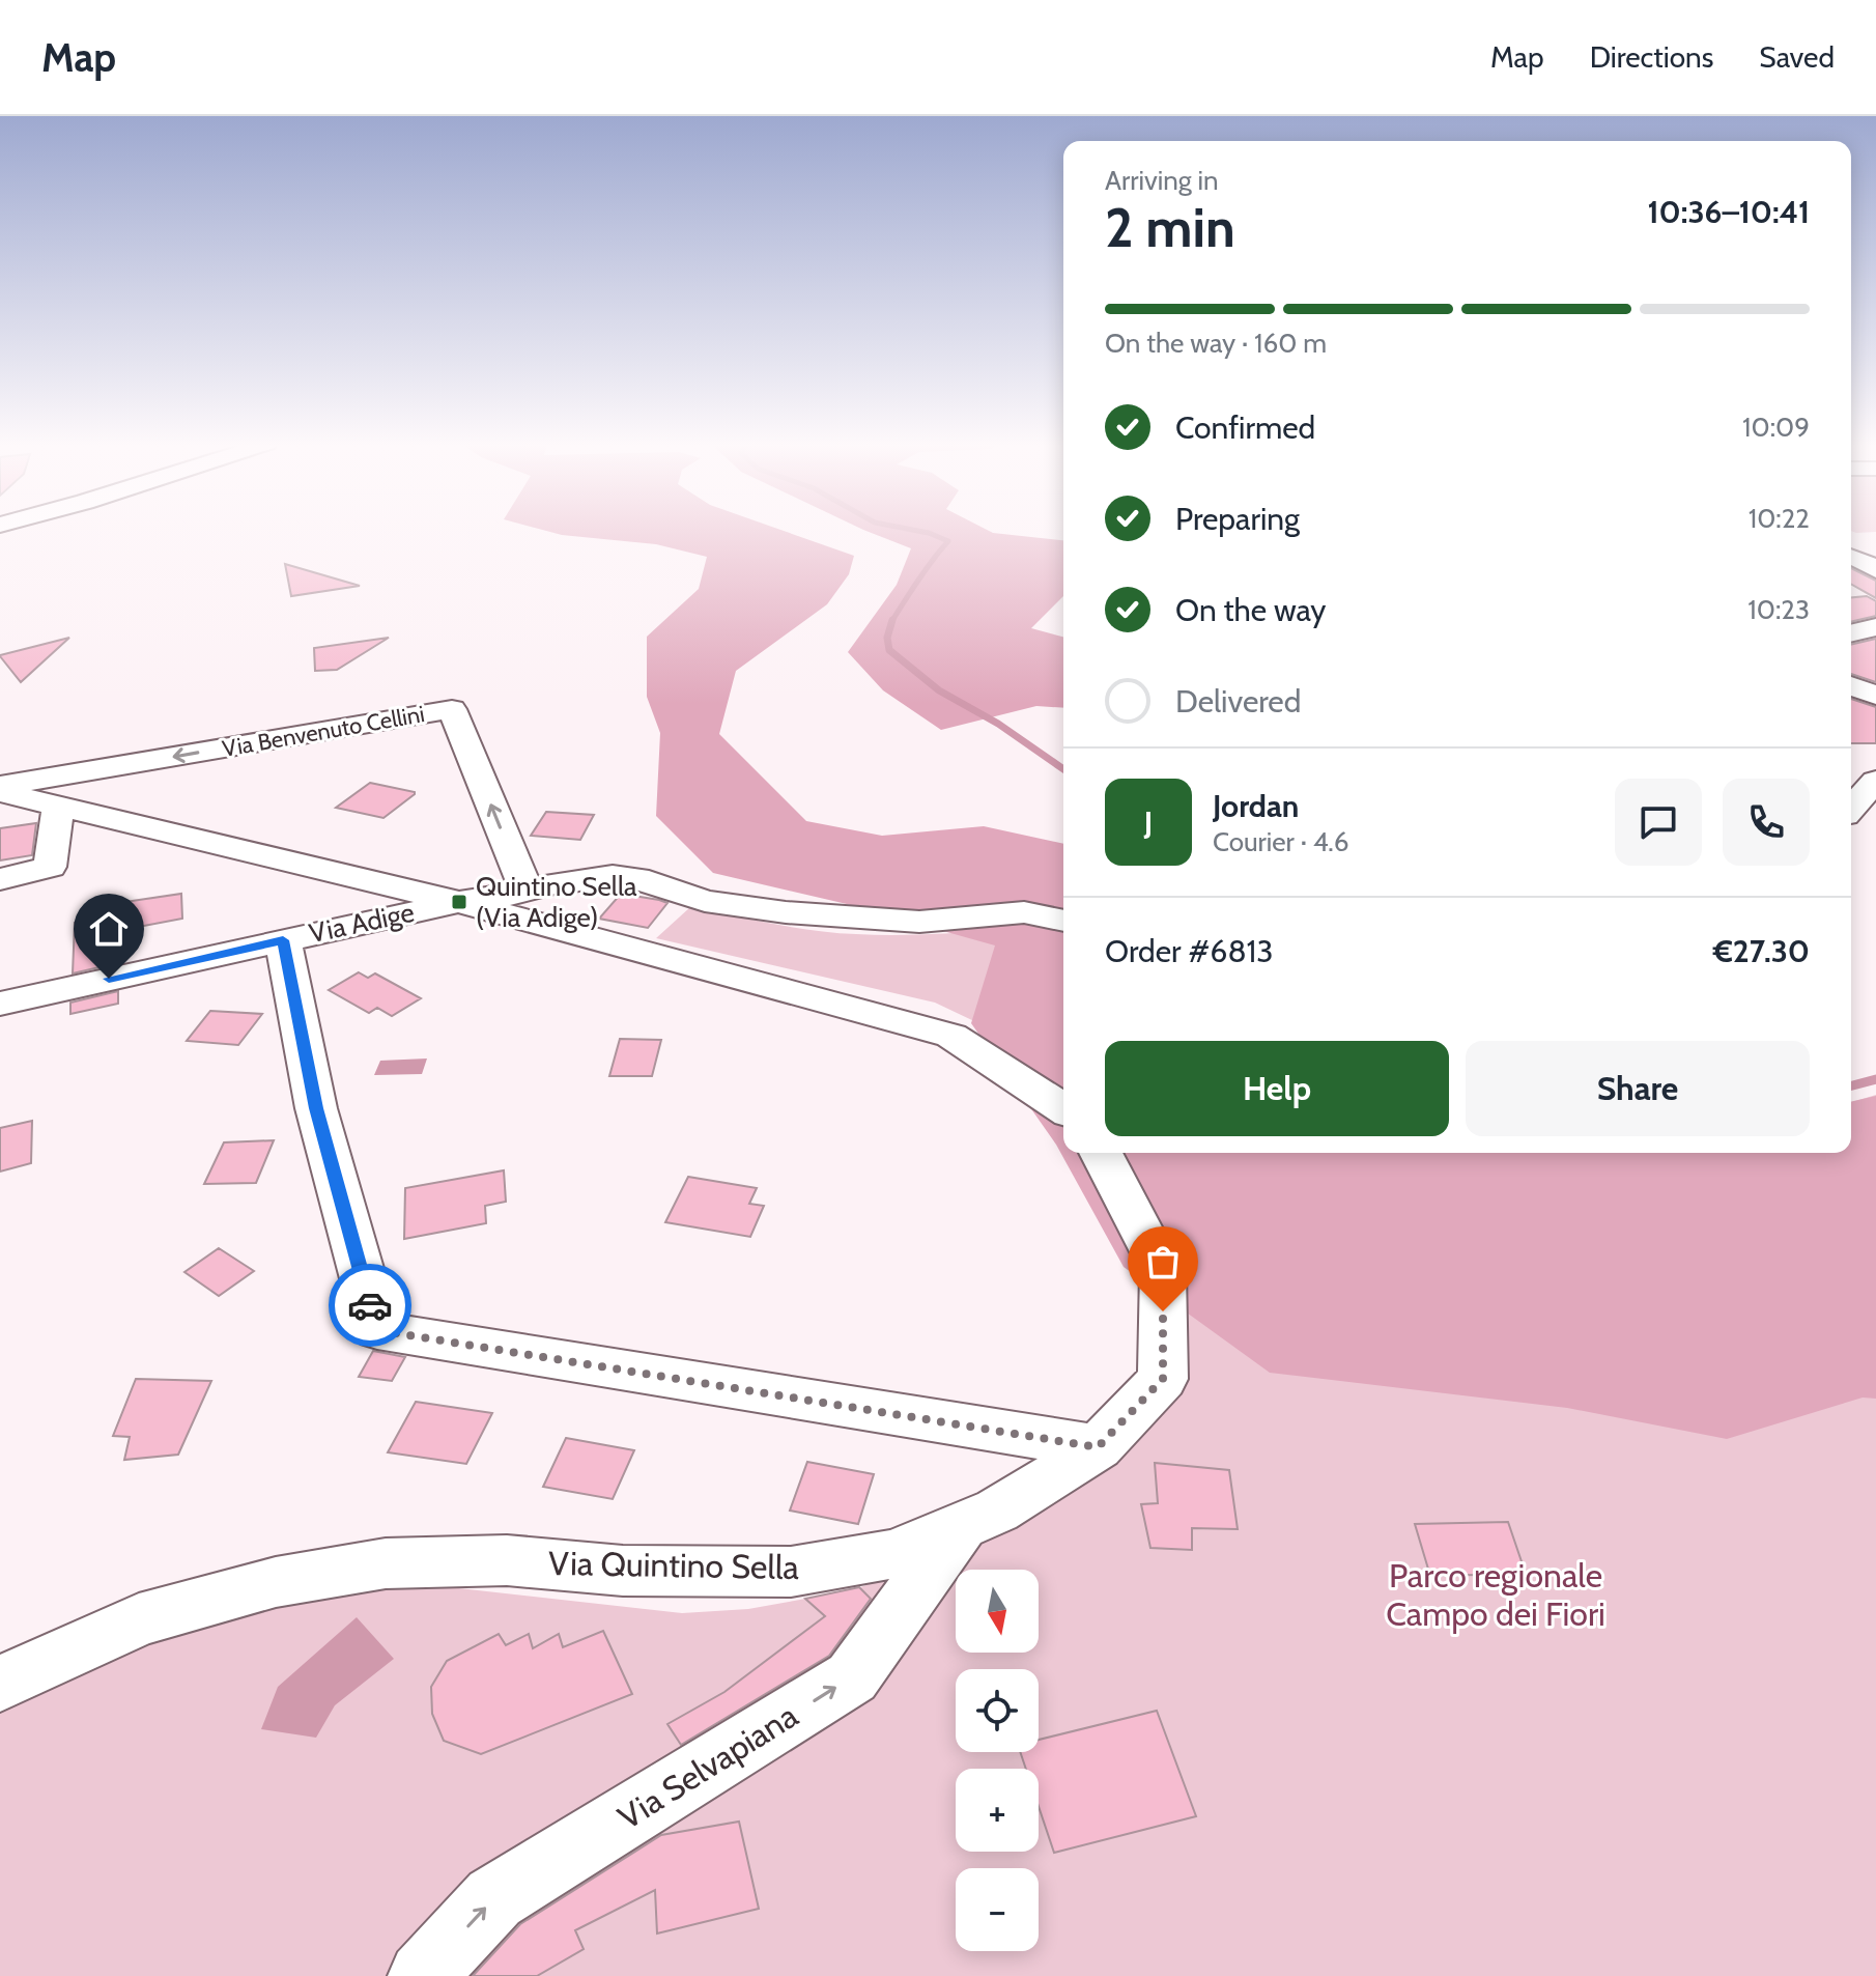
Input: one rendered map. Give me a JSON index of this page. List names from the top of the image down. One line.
{"streets":{"street":["Via Benvenuto Cellini","Via Adige","Via Quintino Sella","Via Selvapiana"]},"crossings":[["Via Benvenuto Cellini","Via Adige"],["Via Quintino Sella","Via Selvapiana"]],"one_way":["Via Selvapiana"],"parks":["Parco regionale Campo dei Fiori"],"places":{"transit":["Quintino Sella (Via Adige)"]},"north":"bottom","page":{"header":"Map","nav":["Map","Directions","Saved"],"heading":["2 min","Arriving in","10:36–10:41"],"panel":["Jordan","Courier · 4.6","Order #6813","€27.30"],"bar":"On the way · 160 m","list":[["Confirmed","10:09"],["Preparing","10:22"],["On the way","10:23"],"Delivered"],"round":"J","buttons":["Help","Share"],"map_buttons":["+","−"]}}
